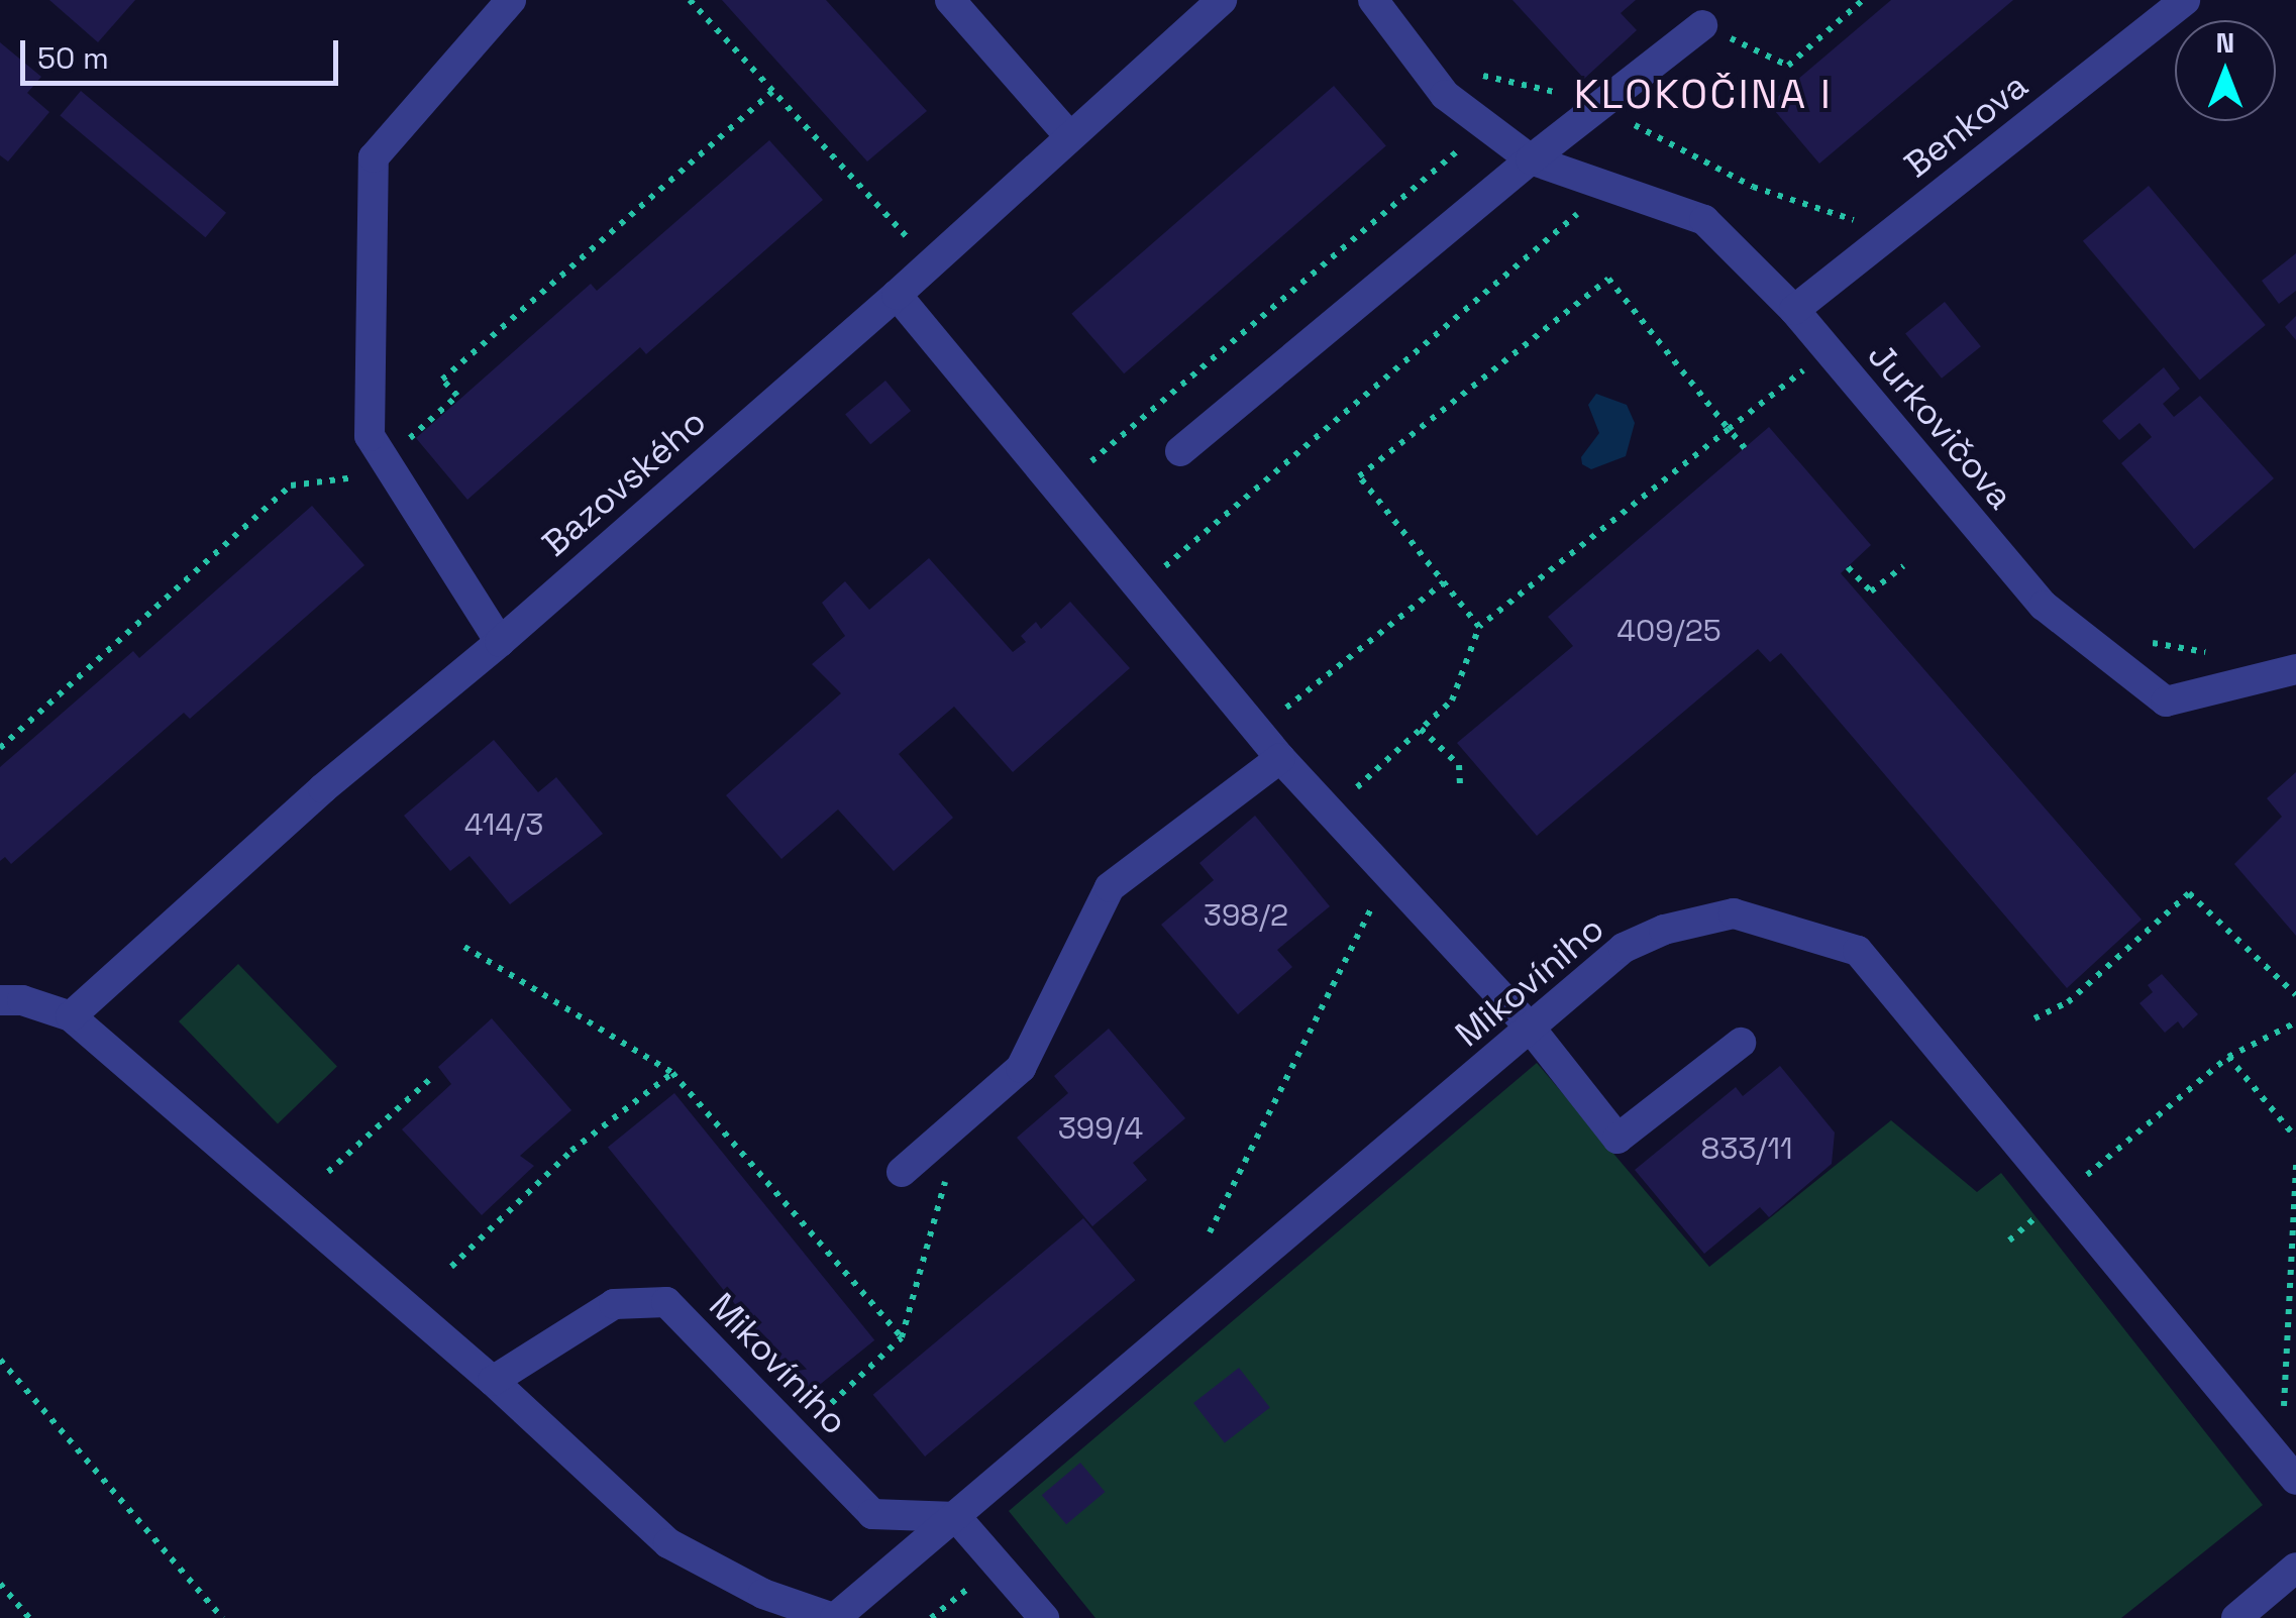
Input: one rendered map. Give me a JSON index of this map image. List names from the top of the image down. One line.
{"streets":{"street":["Benkova","Jurkovičova","Bazovského","Mikovíniho"]},"crossings":[["Benkova","Jurkovičova"],["Bazovského","Mikovíniho"]],"districts":["KLOKOČINA I"],"house_numbers":["409/25","414/3","398/2","399/4","833/11"],"scale_bar":"50 m","north":"top"}
